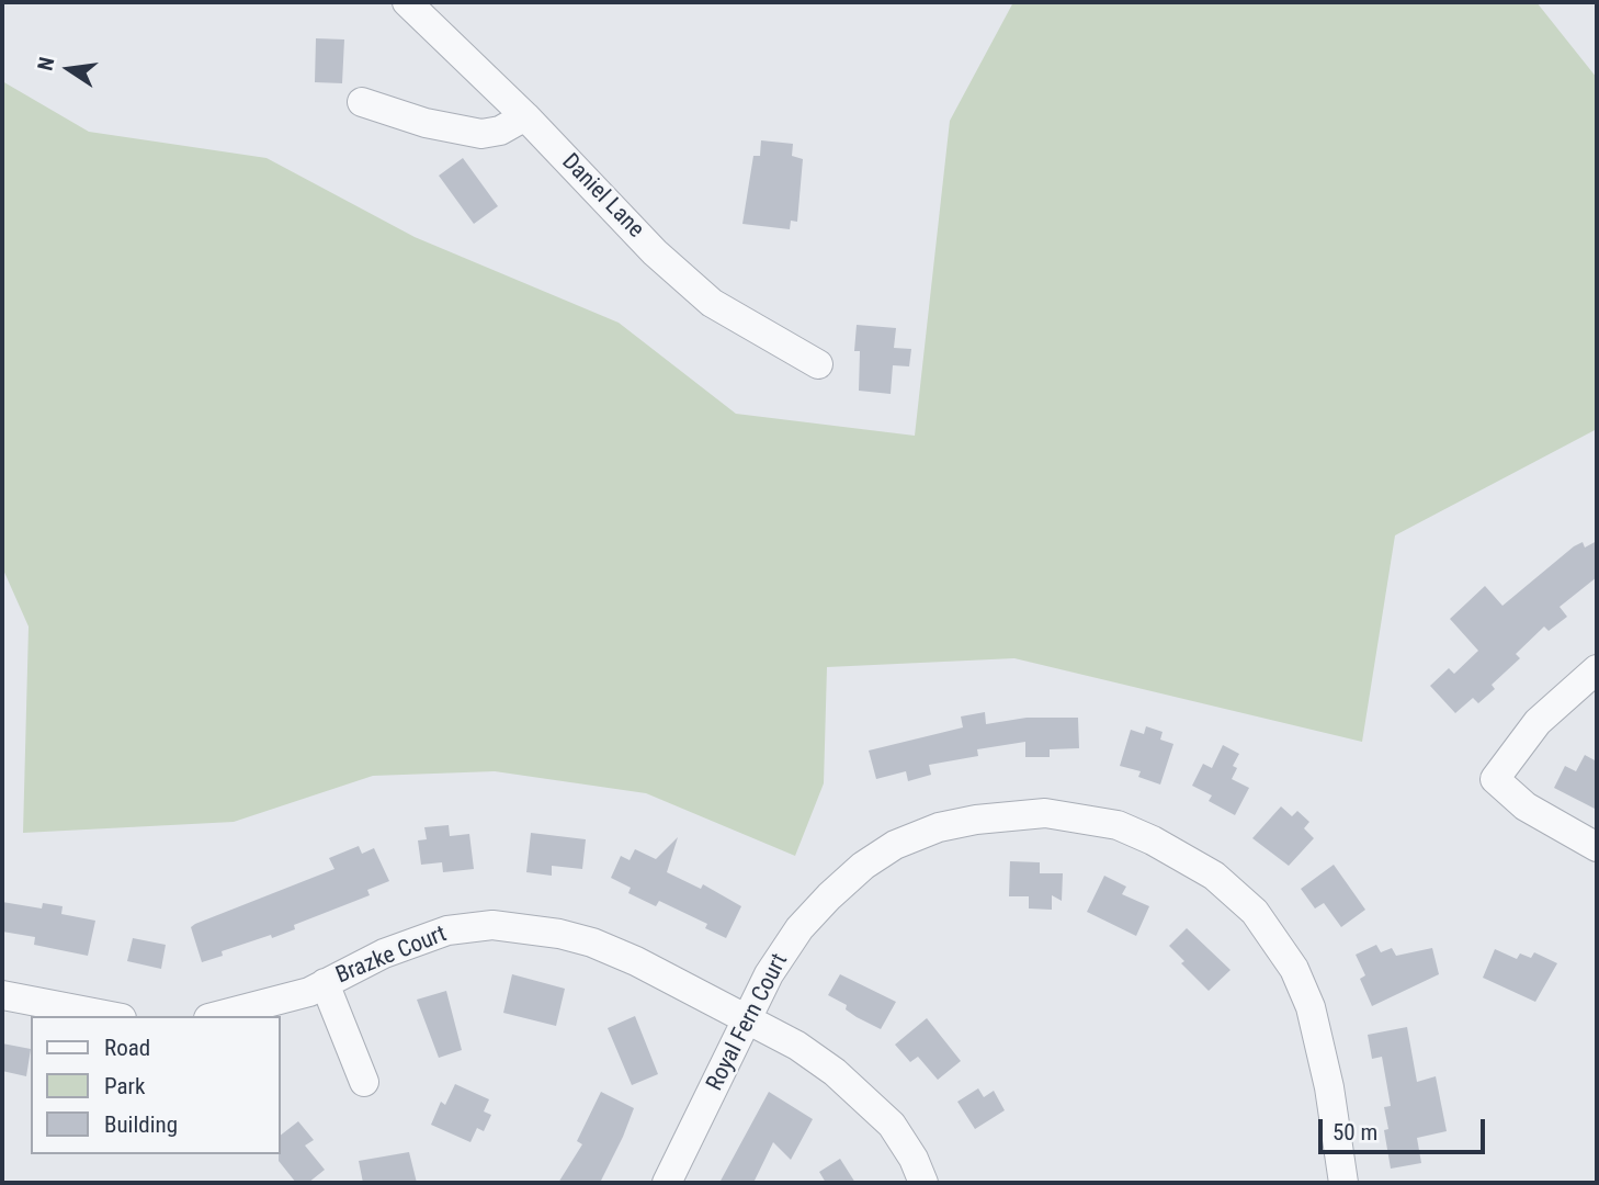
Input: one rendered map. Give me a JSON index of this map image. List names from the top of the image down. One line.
{"streets":{"street":["Daniel Lane","Brazke Court","Royal Fern Court"]},"crossings":[["Brazke Court","Royal Fern Court"]],"legend":["Road","Park","Building"],"scale_bar":"50 m","north":"left"}
